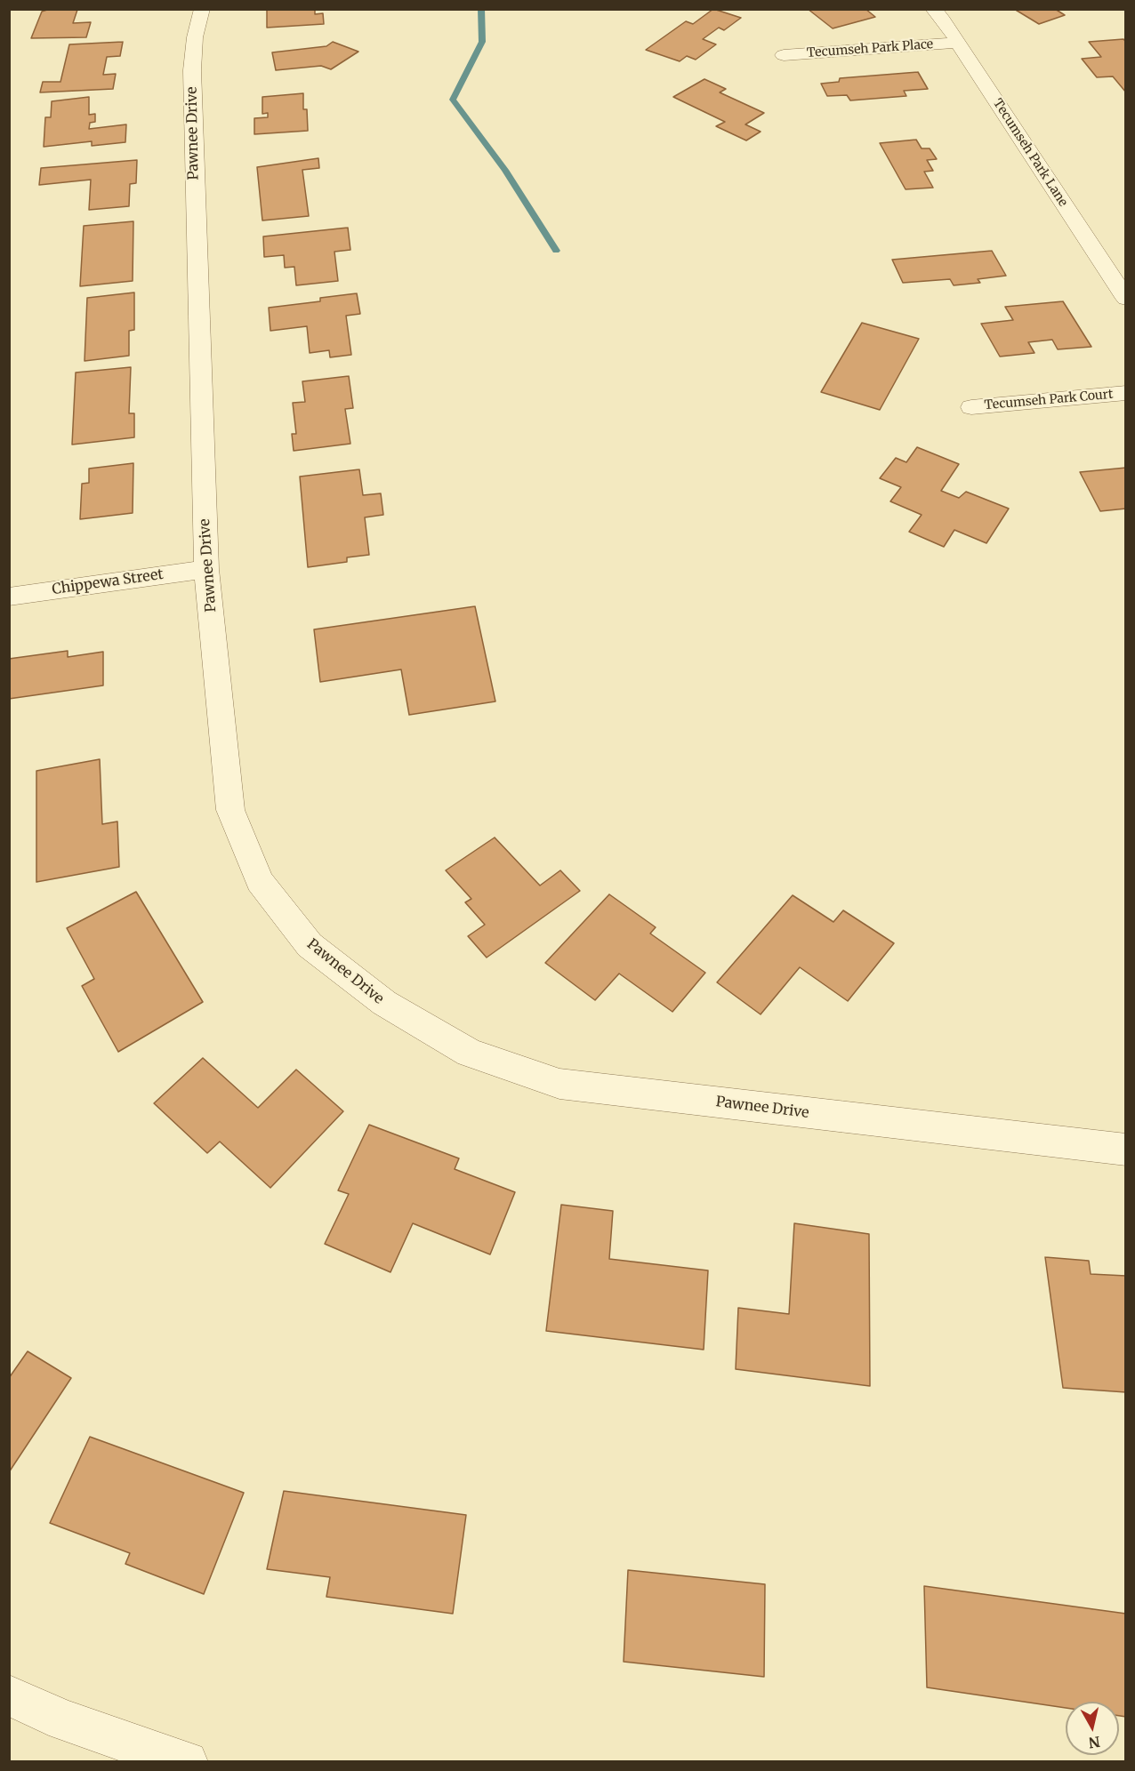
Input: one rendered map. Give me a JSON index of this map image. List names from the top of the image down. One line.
{"streets":{"street":["Tecumseh Park Place","Pawnee Drive","Tecumseh Park Lane","Tecumseh Park Court","Chippewa Street"]},"crossings":[["Tecumseh Park Place","Tecumseh Park Lane"],["Pawnee Drive","Chippewa Street"]],"north":"bottom"}
